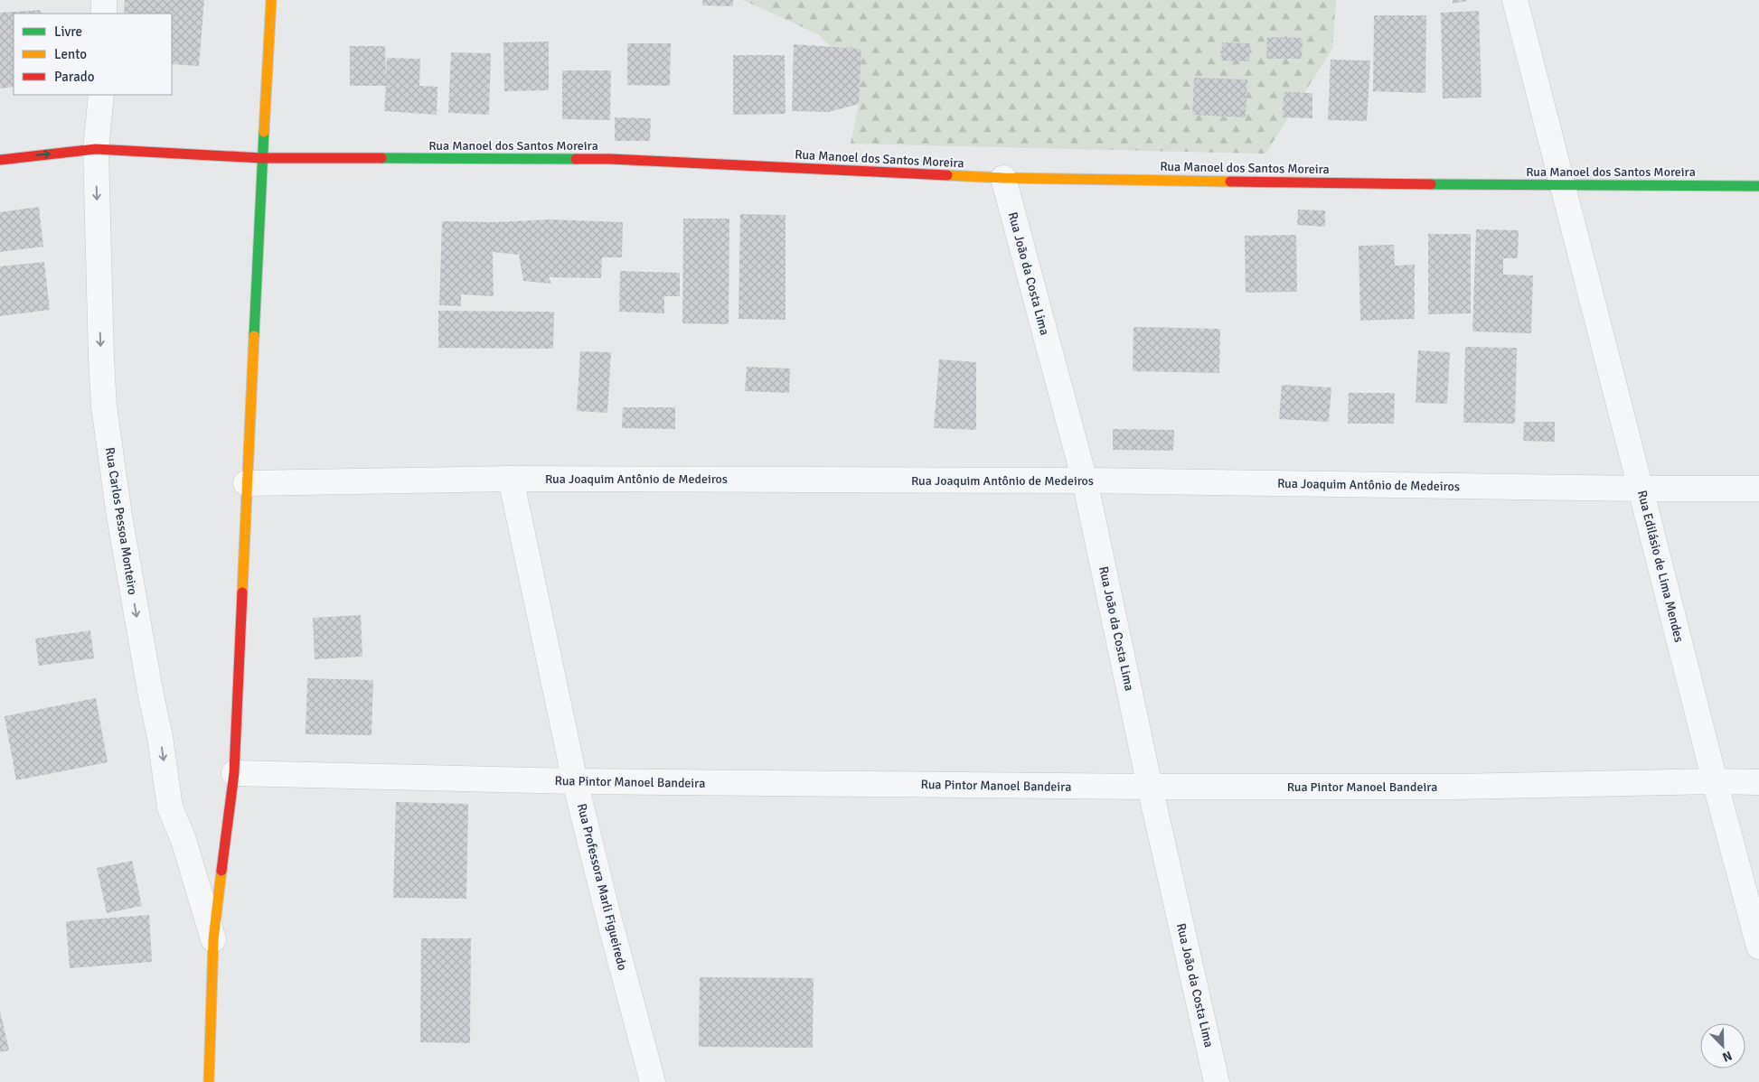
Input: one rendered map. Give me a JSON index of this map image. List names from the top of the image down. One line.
{"streets":{"street":["Rua Manoel dos Santos Moreira","Rua João da Costa Lima","Rua Joaquim Antônio de Medeiros","Rua Carlos Pessoa Monteiro","Rua Edilásio de Lima Mendes","Rua Pintor Manoel Bandeira","Rua Professora Marli Figueiredo"]},"crossings":[["Rua Manoel dos Santos Moreira","Rua João da Costa Lima"],["Rua Manoel dos Santos Moreira","Rua Carlos Pessoa Monteiro"],["Rua Manoel dos Santos Moreira","Rua Edilásio de Lima Mendes"],["Rua João da Costa Lima","Rua Joaquim Antônio de Medeiros"],["Rua João da Costa Lima","Rua Pintor Manoel Bandeira"],["Rua Joaquim Antônio de Medeiros","Rua Edilásio de Lima Mendes"],["Rua Joaquim Antônio de Medeiros","Rua Professora Marli Figueiredo"],["Rua Edilásio de Lima Mendes","Rua Pintor Manoel Bandeira"],["Rua Pintor Manoel Bandeira","Rua Professora Marli Figueiredo"]],"legend":["Livre","Lento","Parado"],"north":"bottom right"}
